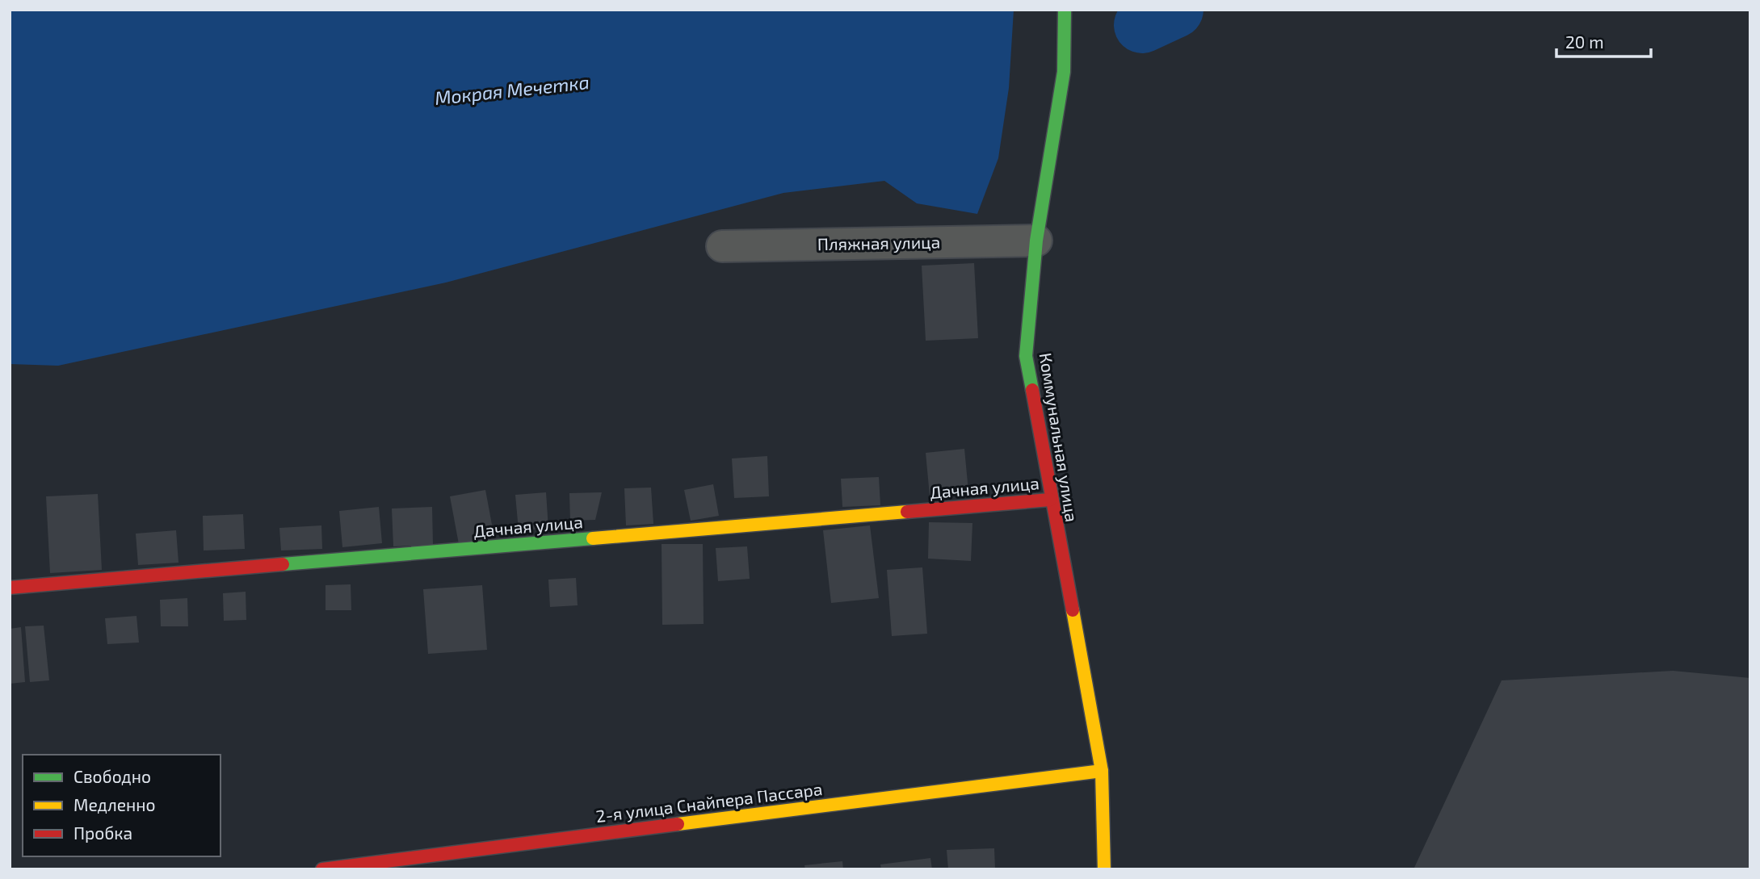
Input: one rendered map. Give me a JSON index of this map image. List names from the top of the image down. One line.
{"streets":{"street":["Пляжная улица","Коммунальная улица","Дачная улица","2-я улица Снайпера Пассара"]},"crossings":[["Пляжная улица","Коммунальная улица"],["Коммунальная улица","Дачная улица"],["Коммунальная улица","2-я улица Снайпера Пассара"]],"water":["Мокрая Мечетка"],"legend":["Свободно","Медленно","Пробка"],"scale_bar":"20 m"}
